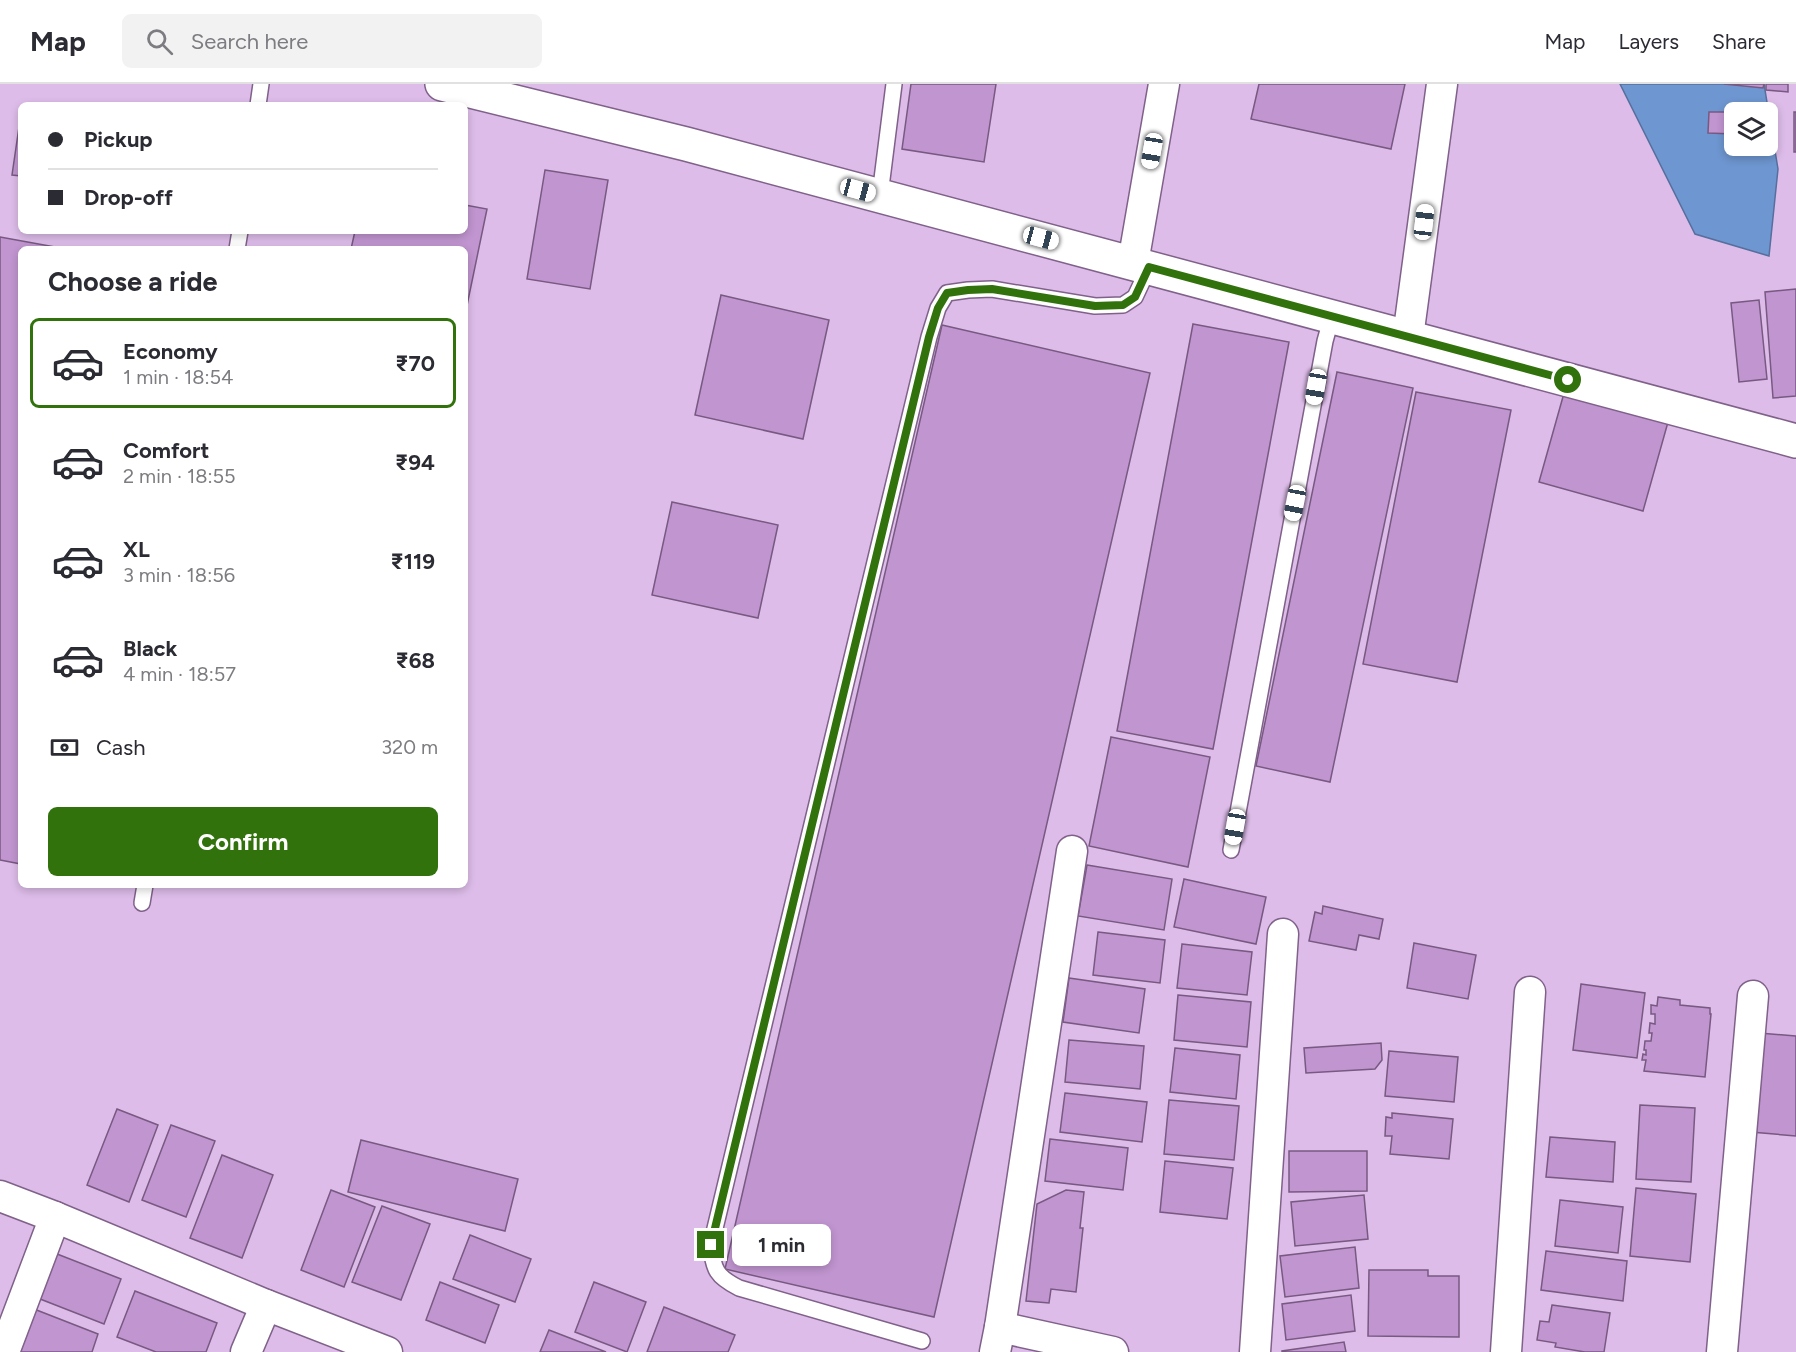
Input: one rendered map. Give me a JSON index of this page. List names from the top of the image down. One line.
{"page":{"header":"Map","search":"Search here","nav":["Map","Layers","Share"],"banner":["Pickup","Drop-off"],"heading":"Choose a ride","list":[{"name":"Economy","note":"1 min · 18:54","value":"₹70"},{"name":"Comfort","note":"2 min · 18:55","value":"₹94"},{"name":"XL","note":"3 min · 18:56","value":"₹119"},{"name":"Black","note":"4 min · 18:57","value":"₹68"}],"pay":["Cash","320 m"],"buttons":"Confirm","bubble":"1 min"}}
